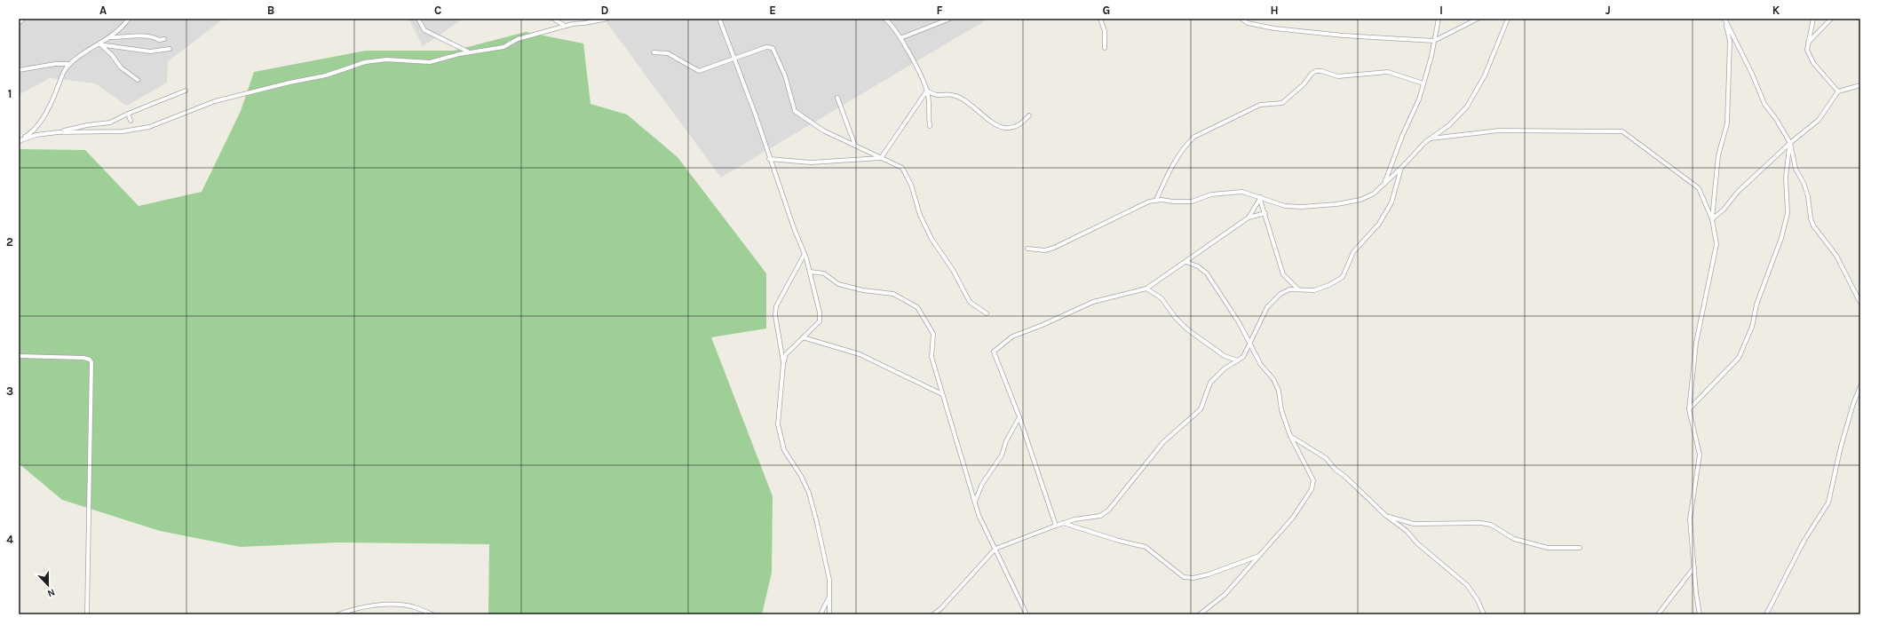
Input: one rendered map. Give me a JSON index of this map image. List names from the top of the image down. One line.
{"north":"bottom","grid":{"columns":["A","B","C","D","E","F","G","H","I","J","K"],"rows":["1","2","3","4"]}}
